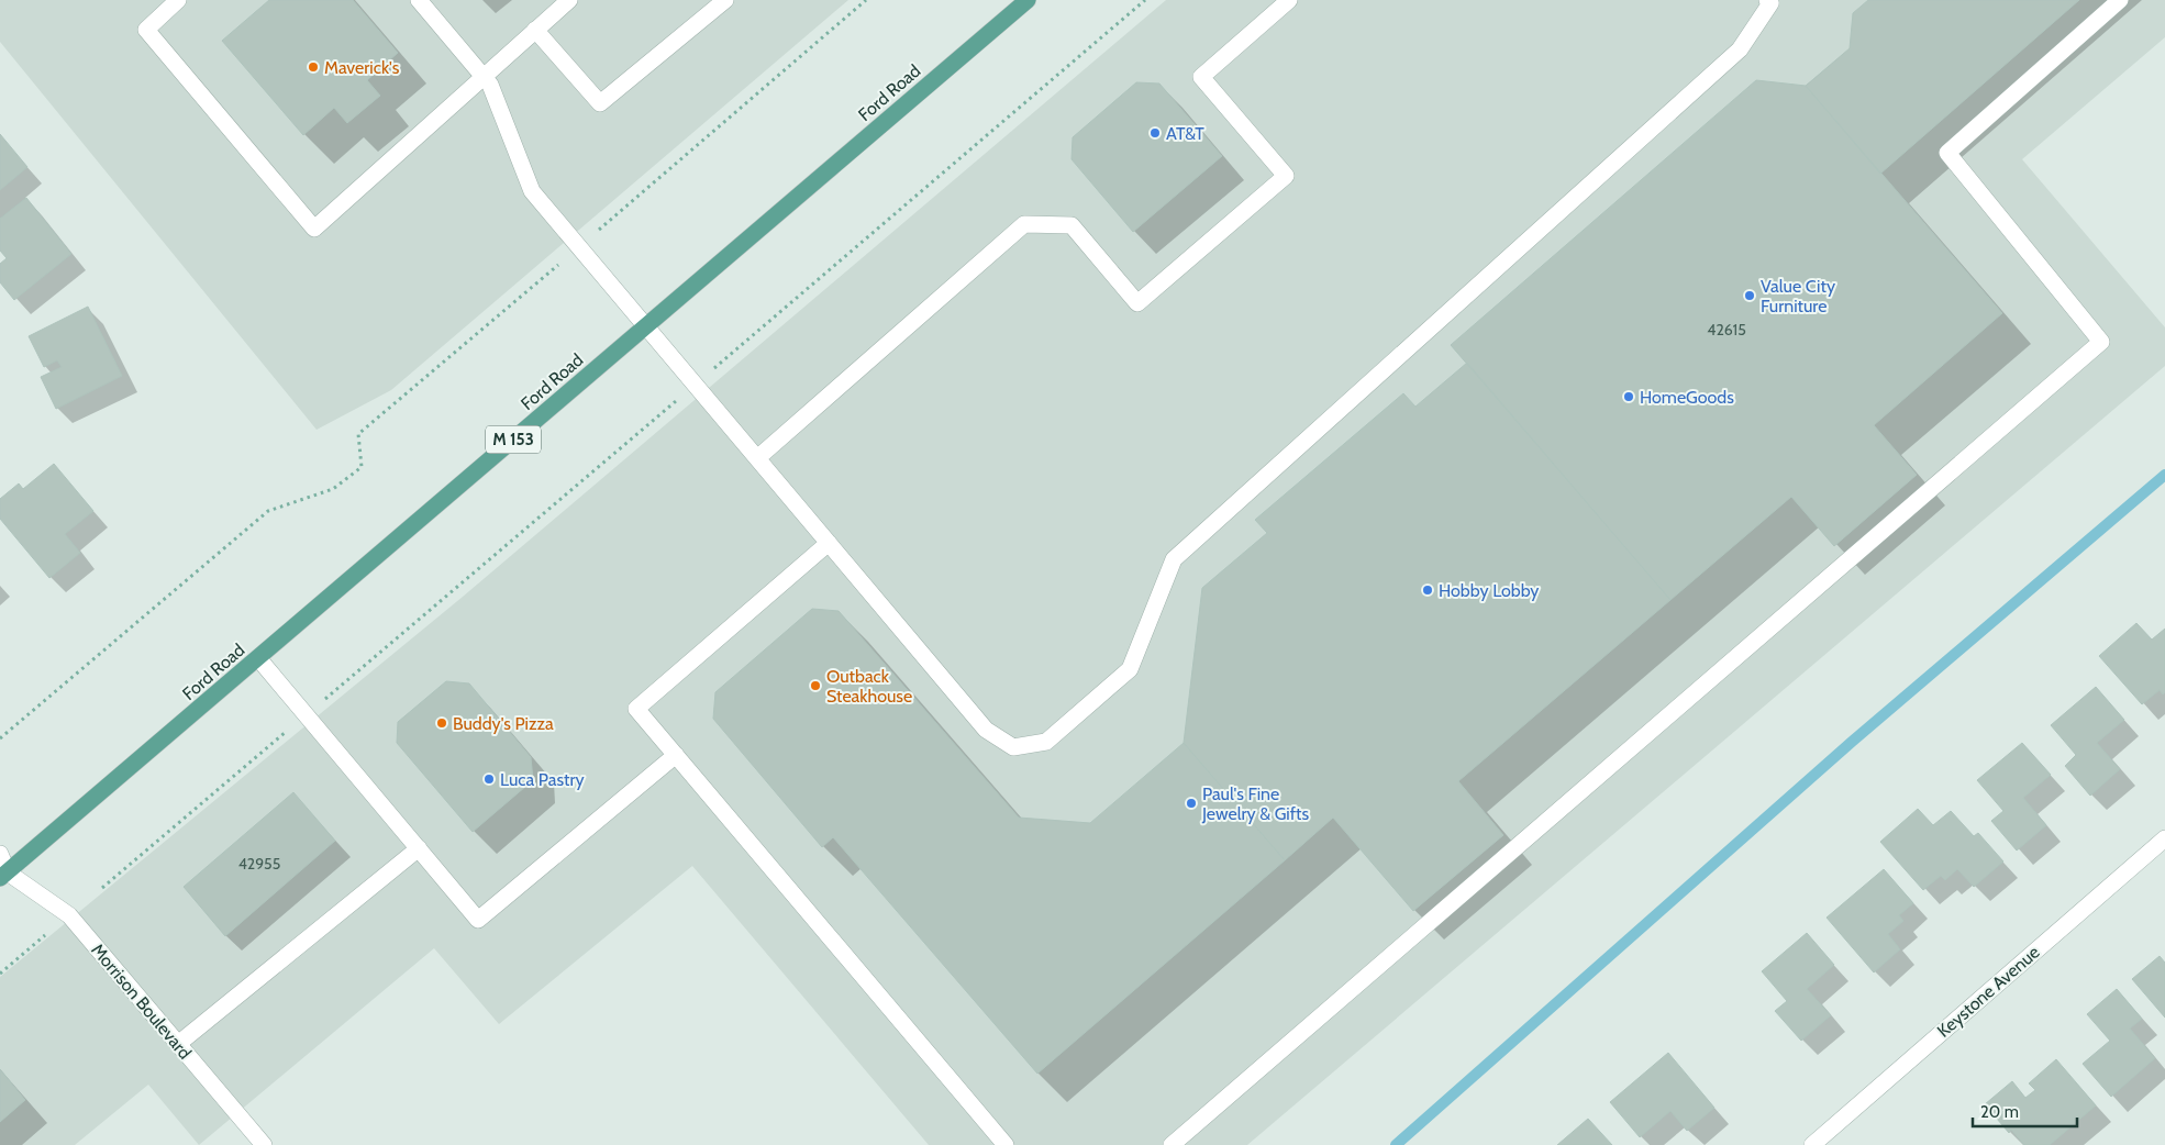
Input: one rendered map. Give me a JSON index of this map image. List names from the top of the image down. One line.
{"streets":{"main road":["Ford Road","M 153"],"street":["Keystone Avenue","Morrison Boulevard"]},"crossings":[["Ford Road","Morrison Boulevard"]],"places":["Maverick's","AT&T","Value City Furniture","HomeGoods","Hobby Lobby","Outback Steakhouse","Buddy's Pizza","Luca Pastry","Paul's Fine Jewelry & Gifts"],"house_numbers":["42615","42955"],"scale_bar":"20 m"}
